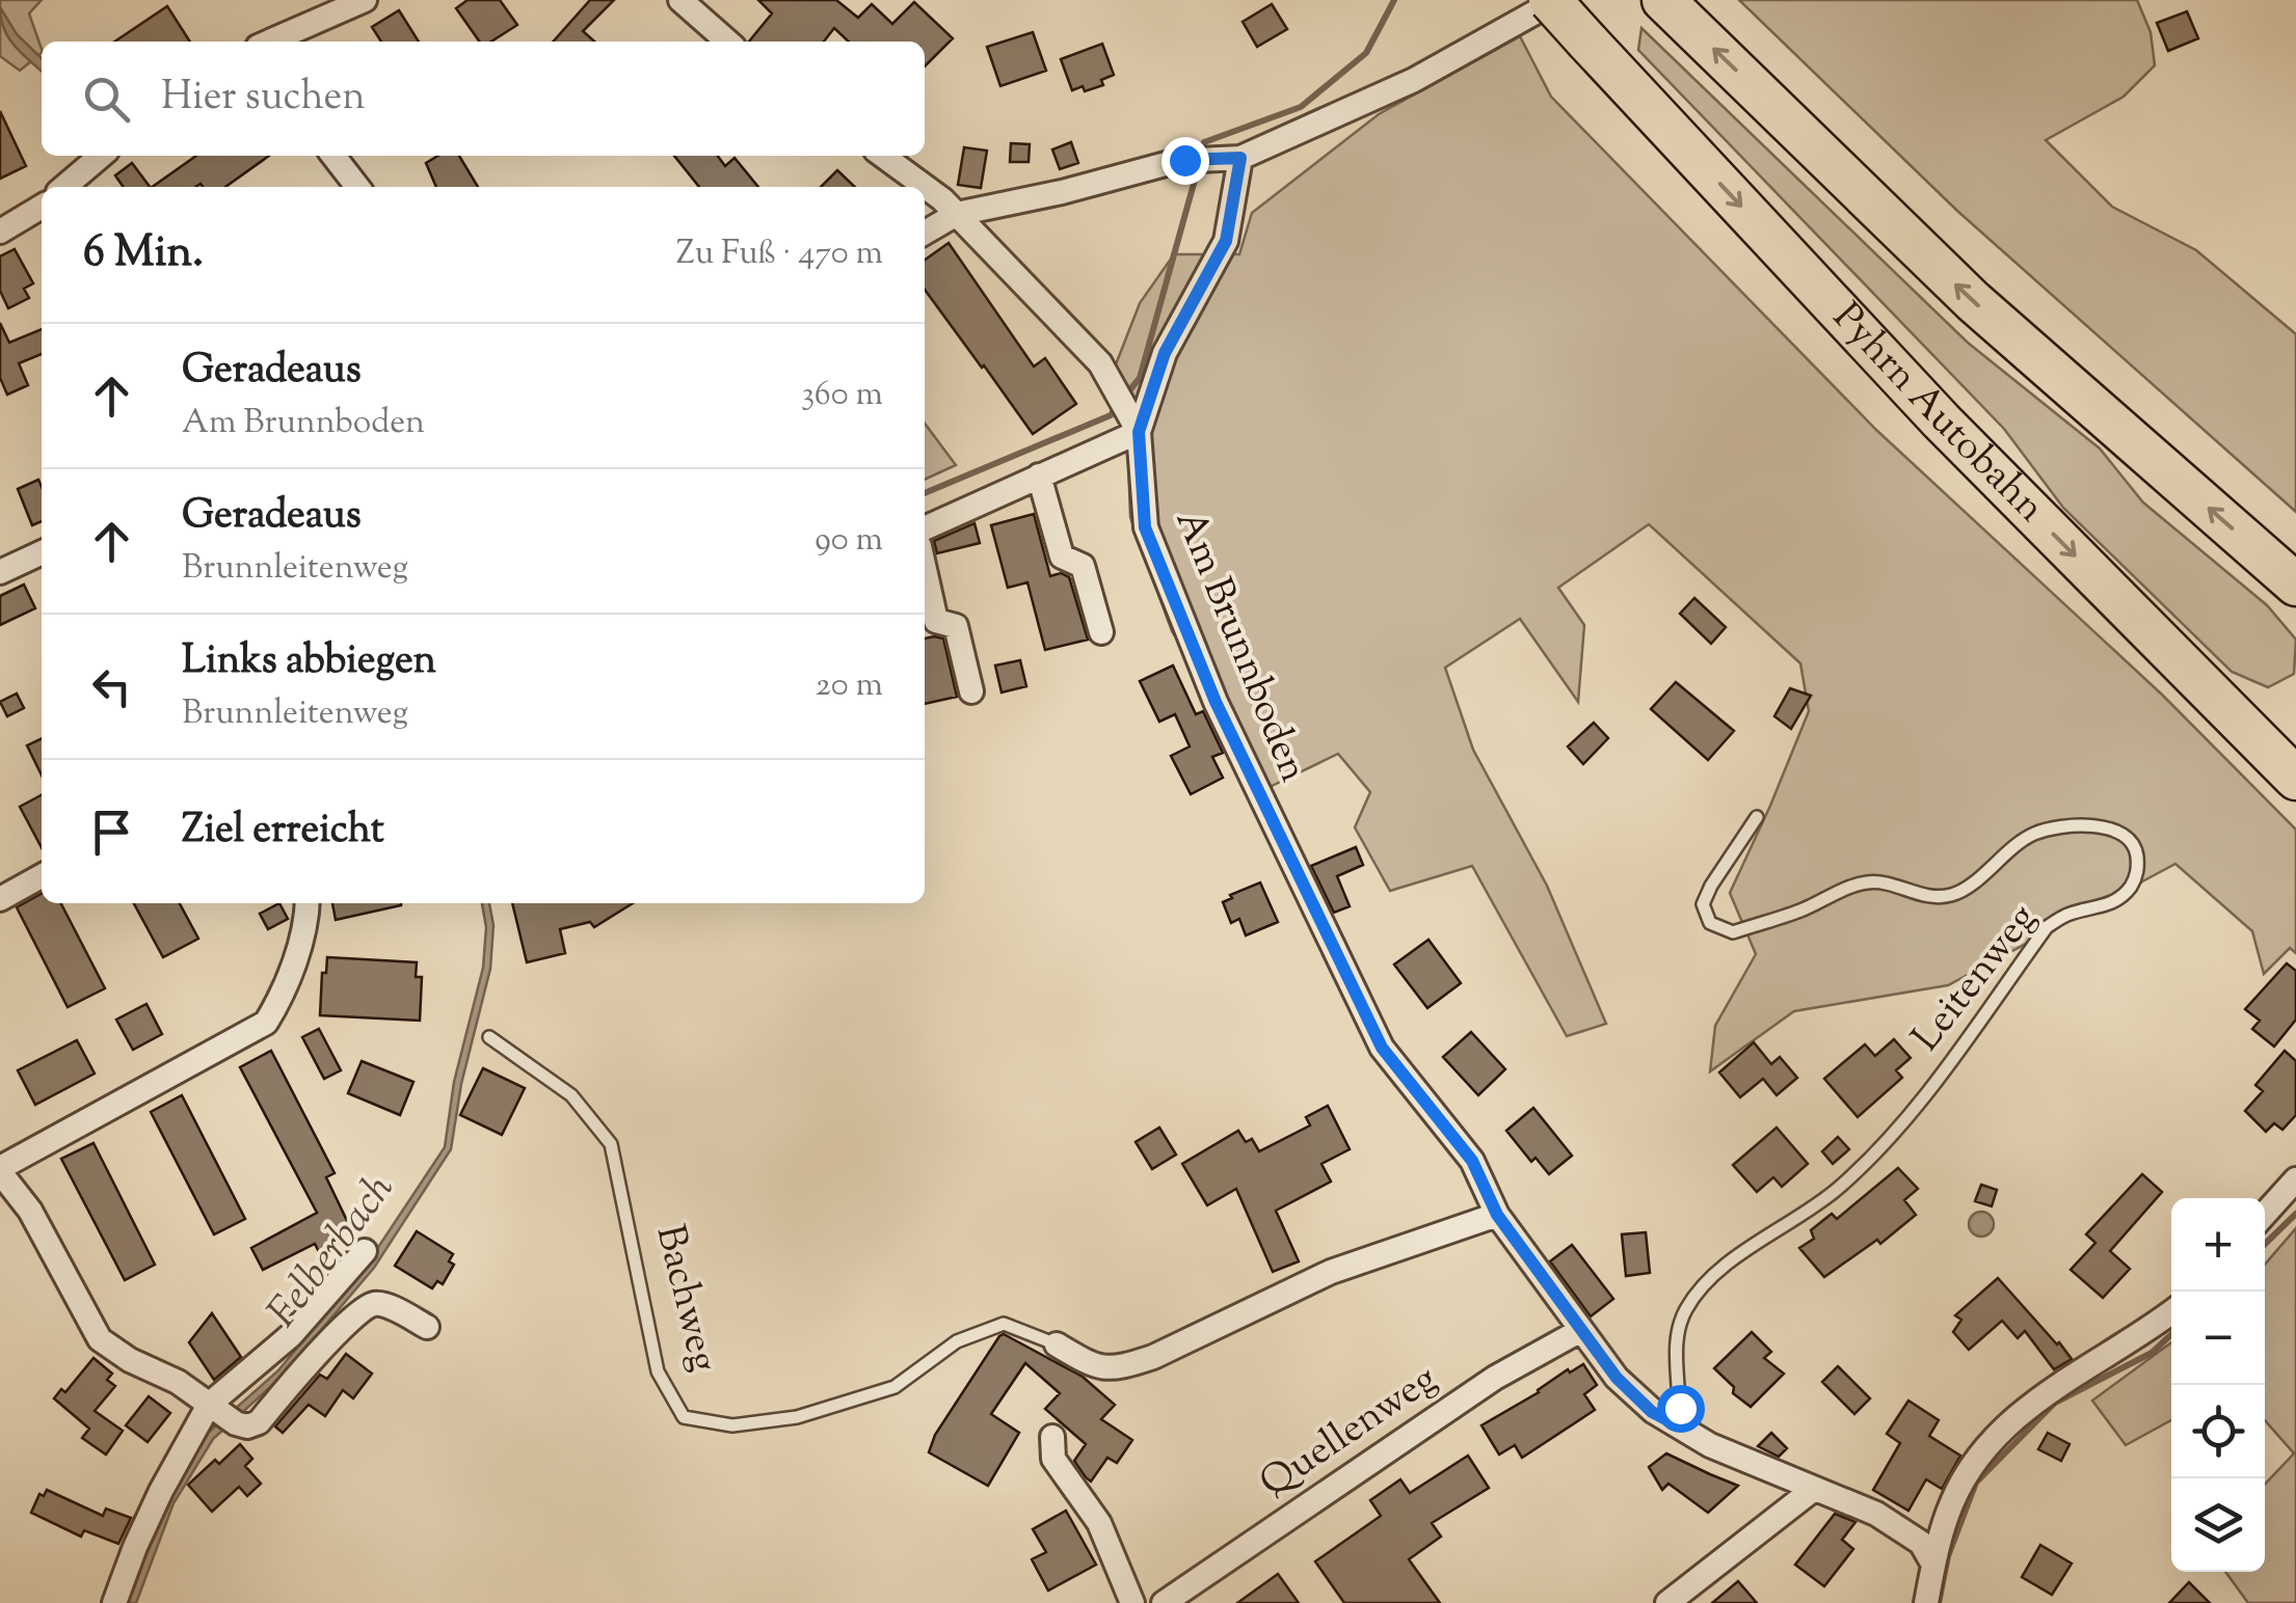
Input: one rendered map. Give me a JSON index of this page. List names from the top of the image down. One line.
{"streets":{"highway":["Pyhrn Autobahn"],"street":["Am Brunnboden","Quellenweg"],"lane":["Leitenweg","Bachweg"]},"crossings":[["Am Brunnboden","Leitenweg"],["Am Brunnboden","Quellenweg"]],"water":["Felberbach"],"page":{"search":"Hier suchen","heading":["6 Min.","Zu Fuß · 470 m"],"list":[["Geradeaus","Am Brunnboden","360 m"],["Geradeaus","Brunnleitenweg","90 m"],["Links abbiegen","Brunnleitenweg","20 m"],"Ziel erreicht"],"map_buttons":["+","−"]}}
